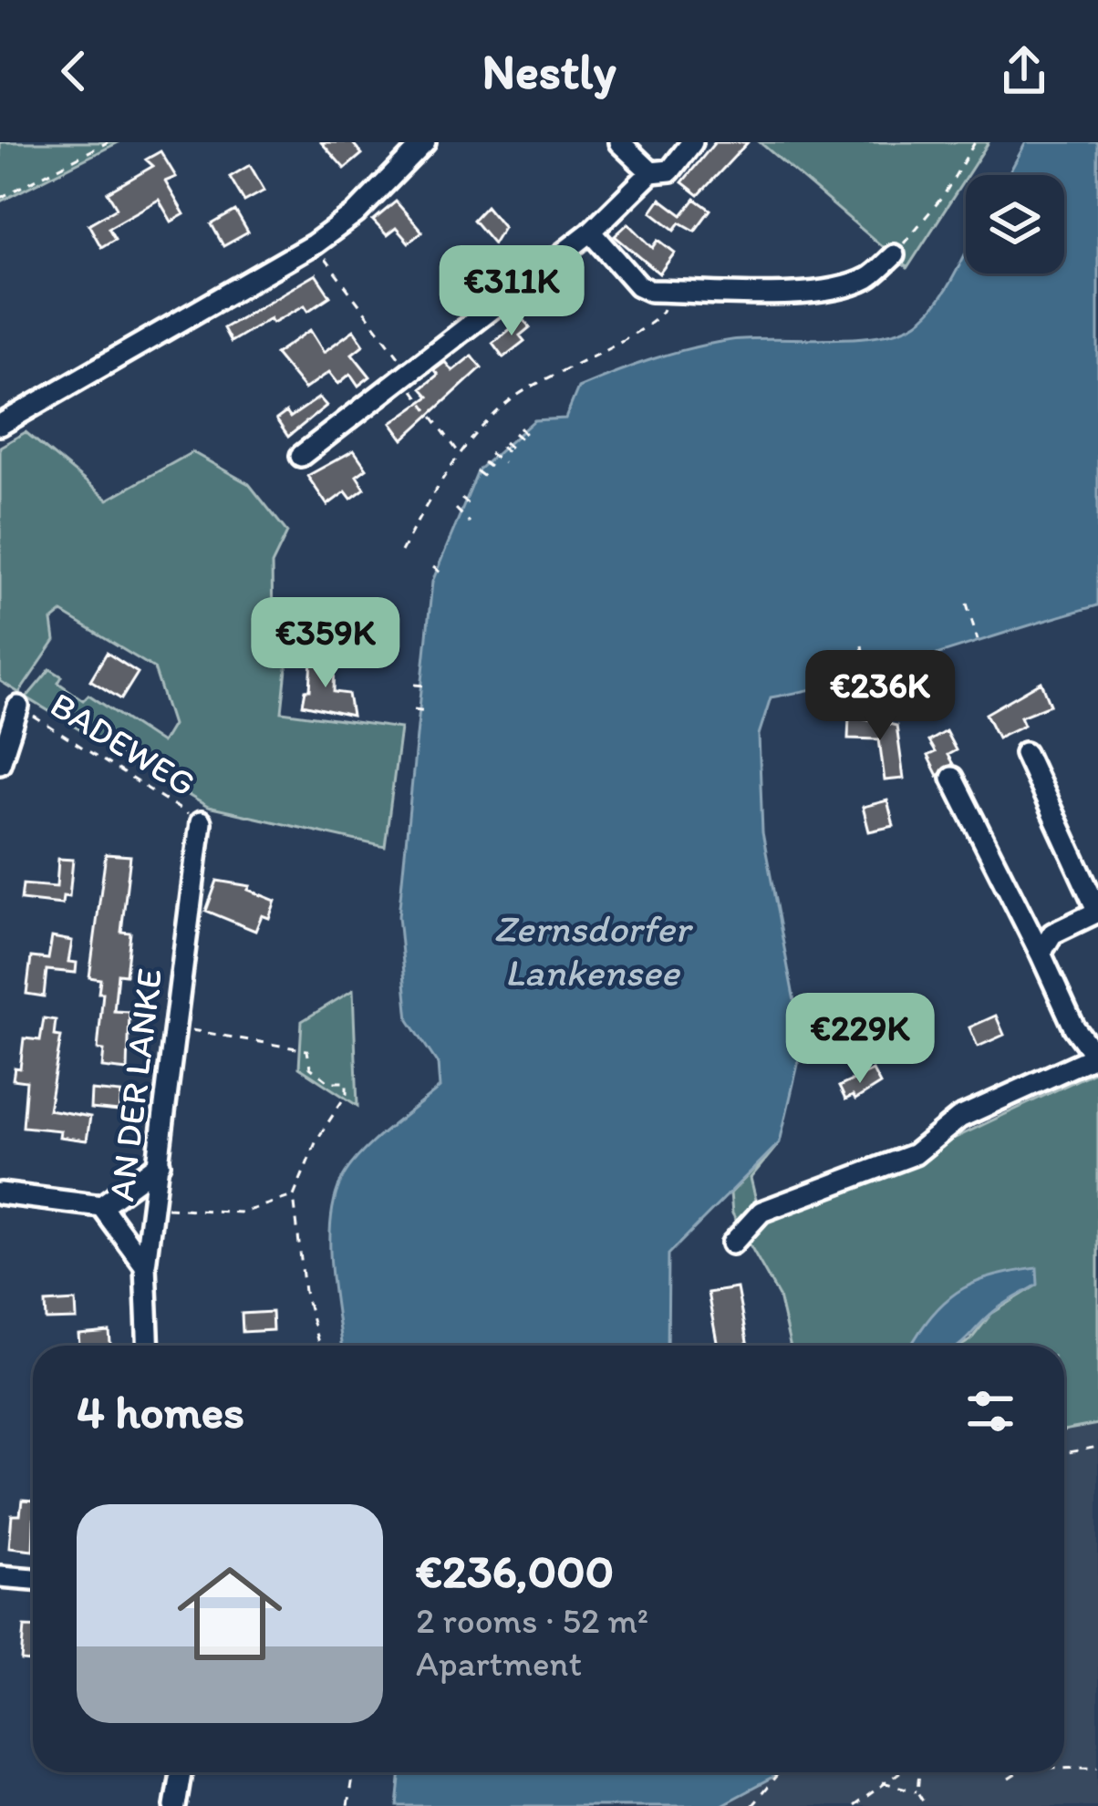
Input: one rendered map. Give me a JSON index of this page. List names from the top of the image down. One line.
{"streets":{"street":["AN DER LANKE"],"path":["BADEWEG"]},"crossings":[["BADEWEG","AN DER LANKE"]],"water":["Zernsdorfer Lankensee"],"page":{"header":"Nestly","price":["€311K","€359K","€236K","€229K"],"heading":"4 homes","list":[{"name":"€236,000","note":"2 rooms · 52 m² · Apartment"}]}}
